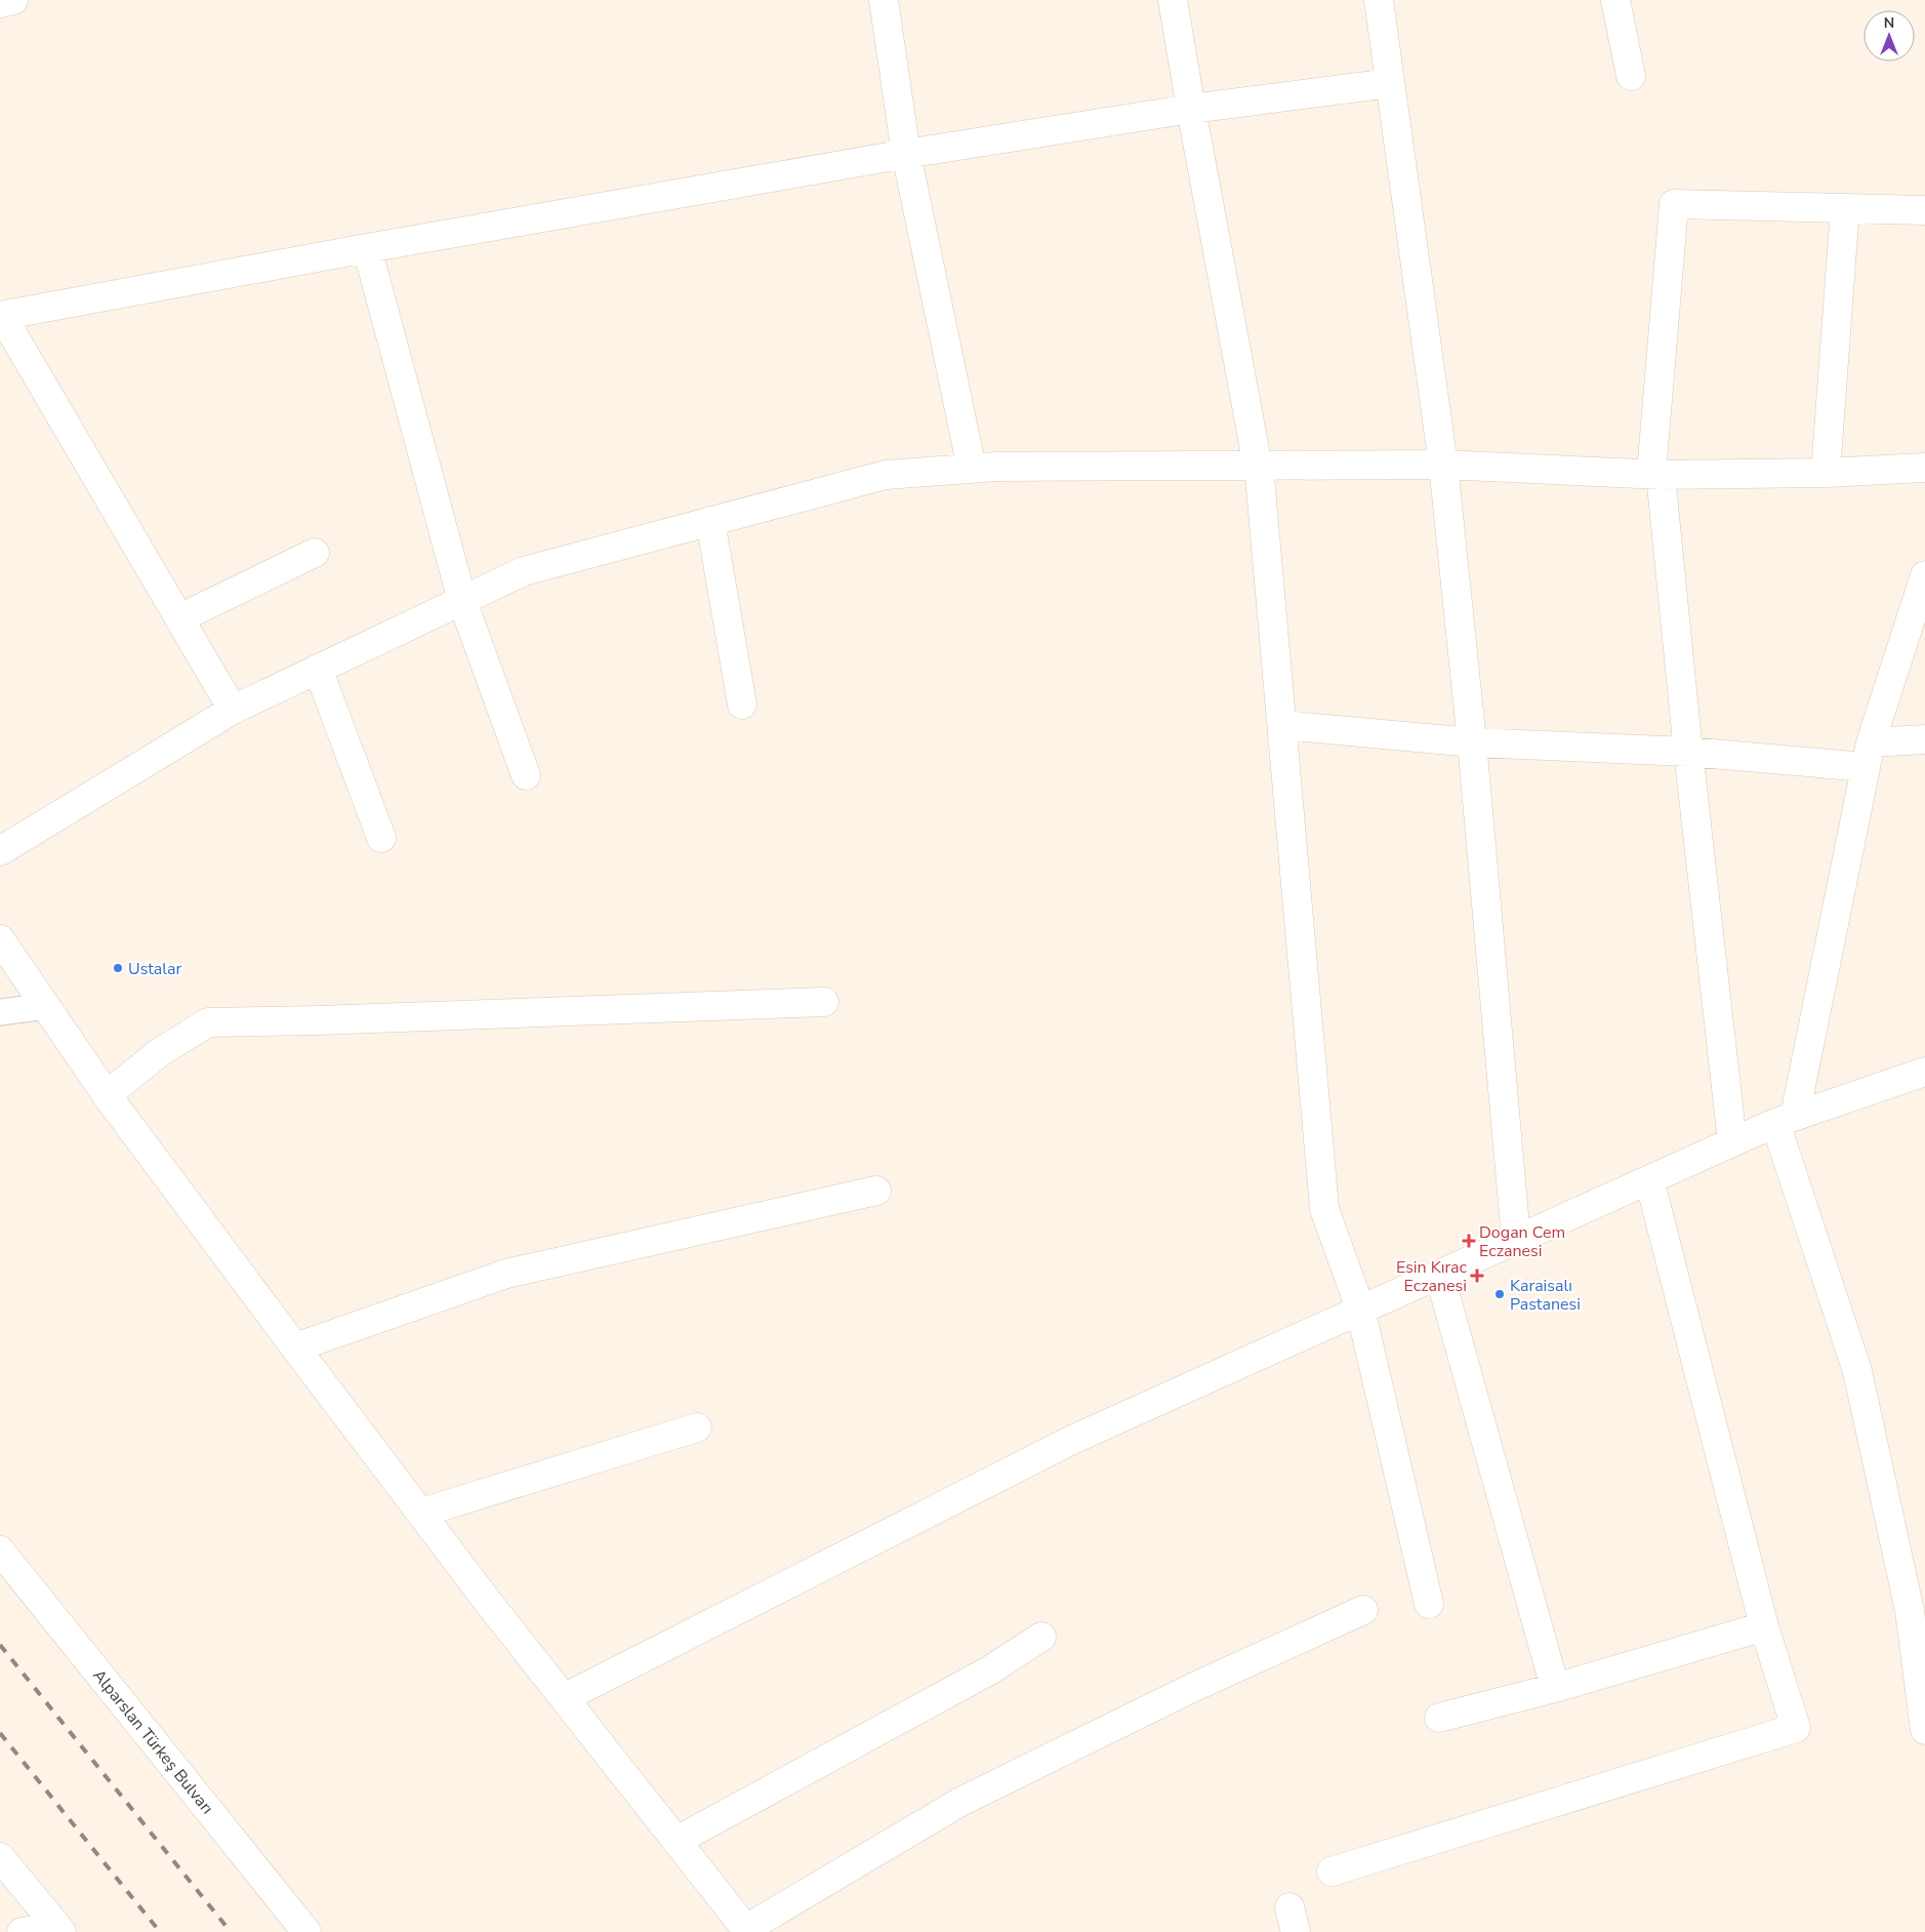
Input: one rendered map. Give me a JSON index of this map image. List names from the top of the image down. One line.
{"streets":{"street":["Alparslan Türkeş Bulvarı"]},"places":{"other":["Ustalar","Karaisalı Pastanesi"],"health":["Dogan Cem Eczanesi","Esin Kırac Eczanesi"]},"north":"top"}
